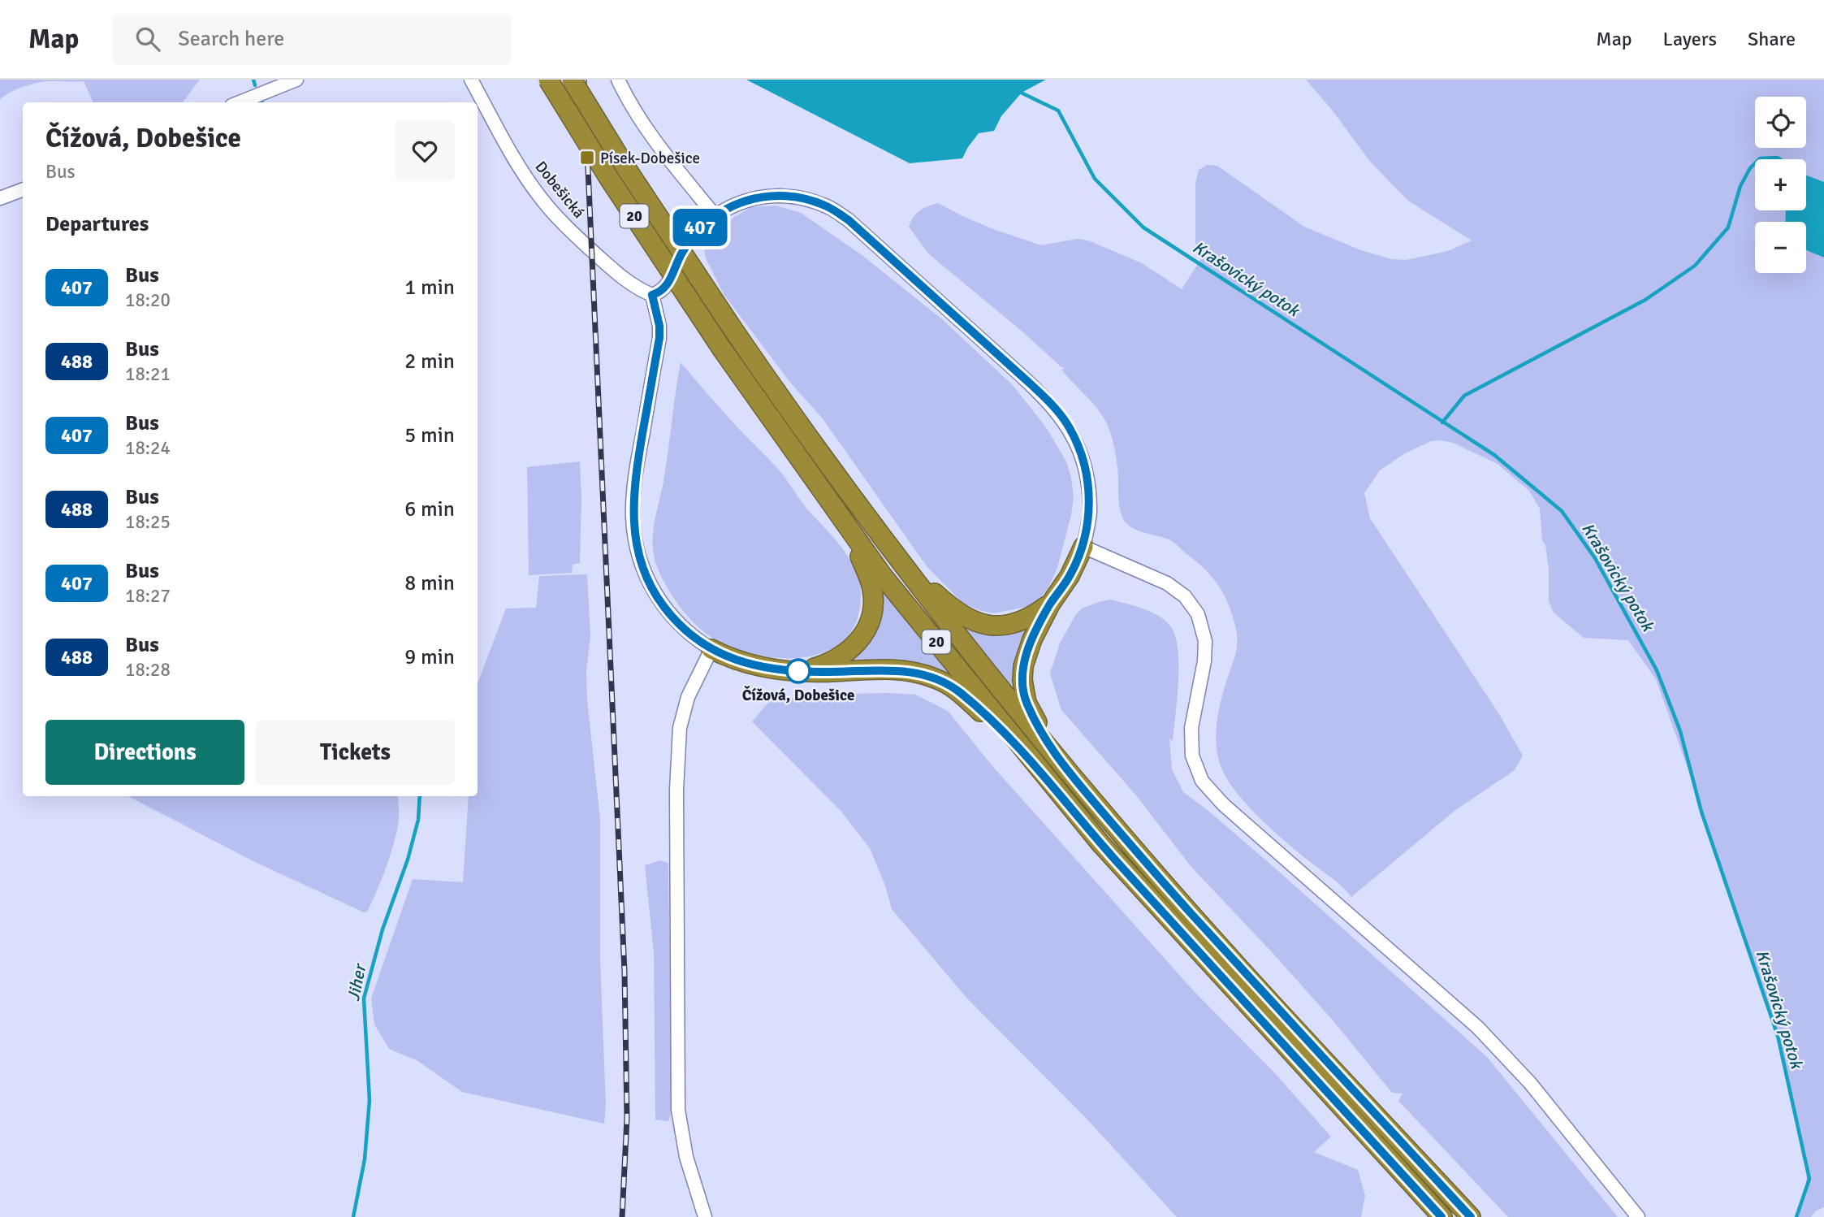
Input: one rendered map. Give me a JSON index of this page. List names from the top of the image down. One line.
{"streets":{"highway":["20"],"street":["Dobešická"]},"water":["Krašovický potok","Jiher"],"places":{"transit":["Písek-Dobešice"],"other":["Čížová, Dobešice"]},"lines":["bus line 407"],"page":{"header":"Map","search":"Search here","nav":["Map","Layers","Share"],"on_map":"407","map_buttons":["+","−"],"heading":[["Čížová, Dobešice","Bus"],"Departures"],"list":[{"mark":"407","name":"Bus","note":"18:20","value":"1 min"},{"mark":"488","name":"Bus","note":"18:21","value":"2 min"},{"mark":"407","name":"Bus","note":"18:24","value":"5 min"},{"mark":"488","name":"Bus","note":"18:25","value":"6 min"},{"mark":"407","name":"Bus","note":"18:27","value":"8 min"},{"mark":"488","name":"Bus","note":"18:28","value":"9 min"}],"buttons":["Directions","Tickets"]}}
